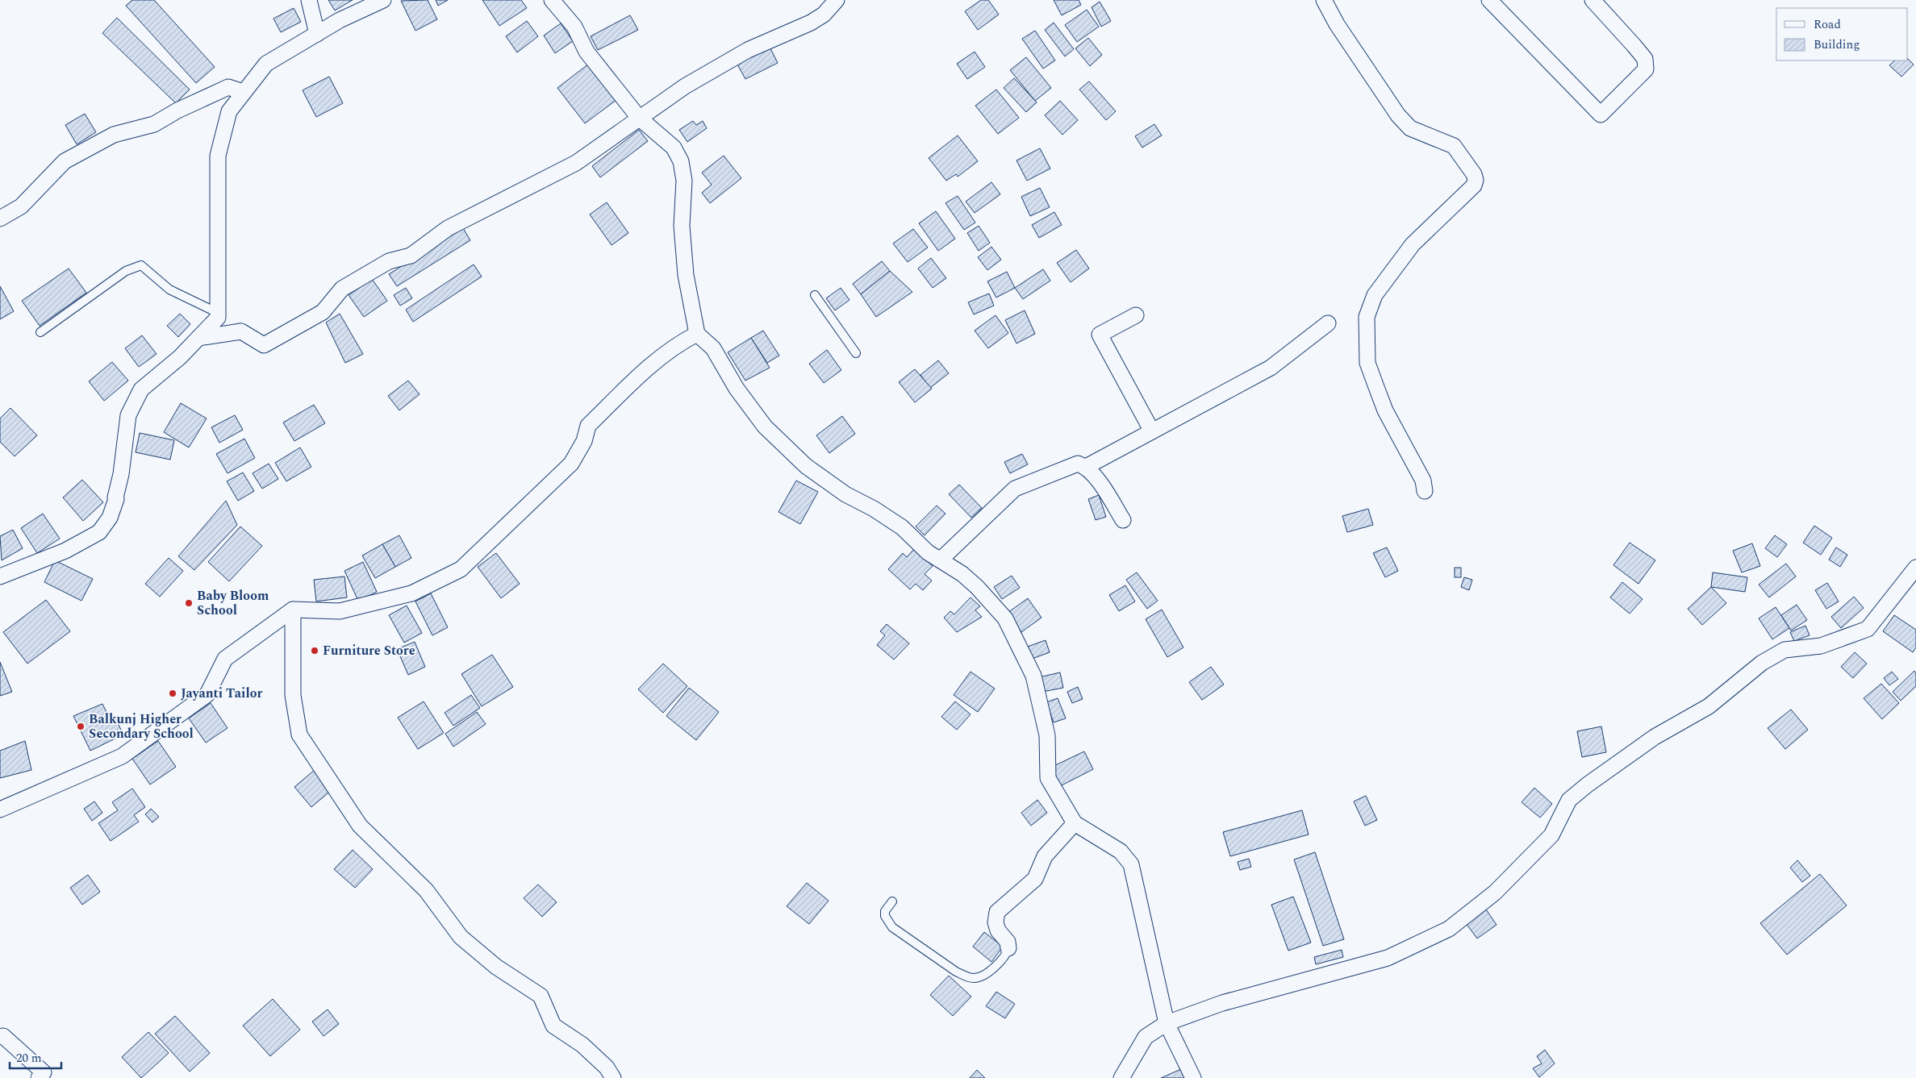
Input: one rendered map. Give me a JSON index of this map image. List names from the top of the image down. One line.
{"places":["Baby Bloom School","Furniture Store","Jayanti Tailor","Balkunj Higher Secondary School"],"legend":["Road","Building"],"scale_bar":"20 m"}
